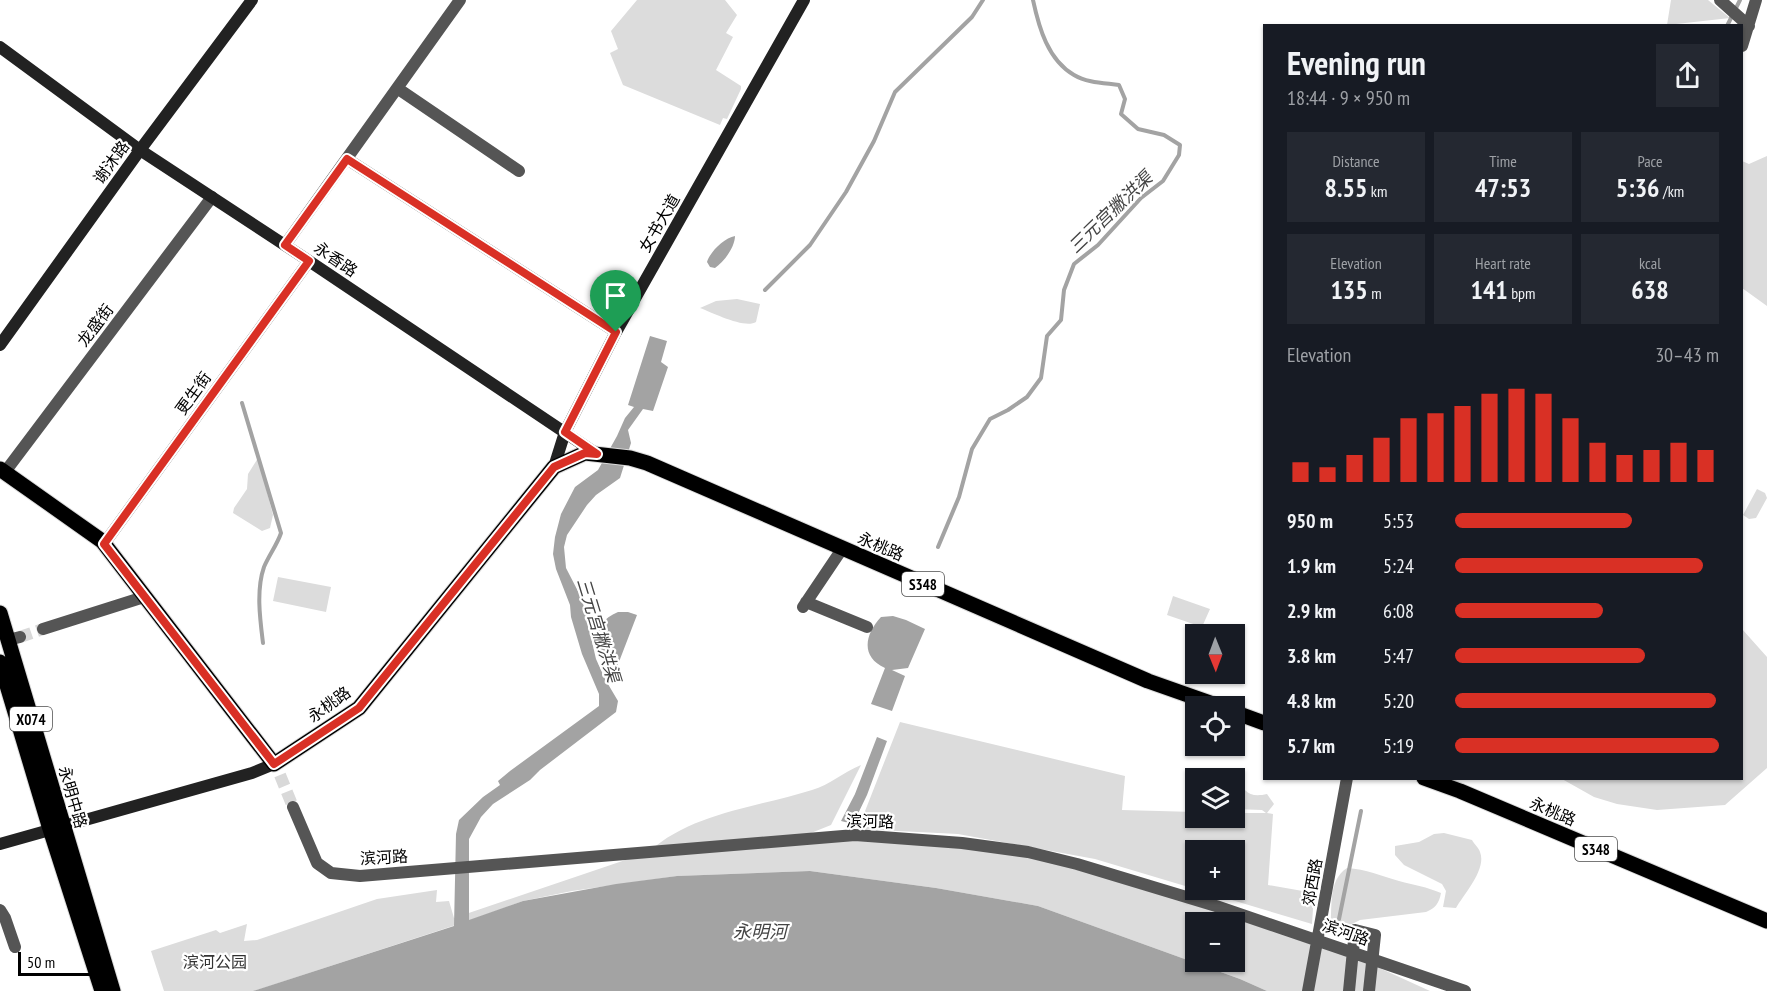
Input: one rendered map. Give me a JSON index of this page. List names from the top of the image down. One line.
{"streets":{"main road":["谢沐路","女书大道","永香路","永桃路","S348","X074","永明中路"],"street":["龙盛街","更生街","滨河路","郊西路"]},"crossings":[["谢沐路","永香路"],["女书大道","永香路"],["女书大道","永桃路"],["永香路","龙盛街"],["永香路","更生街"],["永香路","永桃路"],["永桃路","永明中路"],["滨河路","郊西路"]],"water":["三元宫撇洪渠","永明河"],"parks":["滨河公园"],"scale_bar":"50 m","north":"bottom","page":{"heading":["Evening run","18:44 · 9 × 950 m"],"stats":[["Distance","8.55 km"],["Time","47:53"],["Pace","5:36 /km"],["Elevation","135 m"],["Heart rate","141 bpm"],["kcal","638"]],"chart":["Elevation","30–43 m"],"list":[{"name":"950 m","note":"5:53"},{"name":"1.9 km","note":"5:24"},{"name":"2.9 km","note":"6:08"},{"name":"3.8 km","note":"5:47"},{"name":"4.8 km","note":"5:20"},{"name":"5.7 km","note":"5:19"}],"map_buttons":["+","−"],"scale":"50 m"}}
